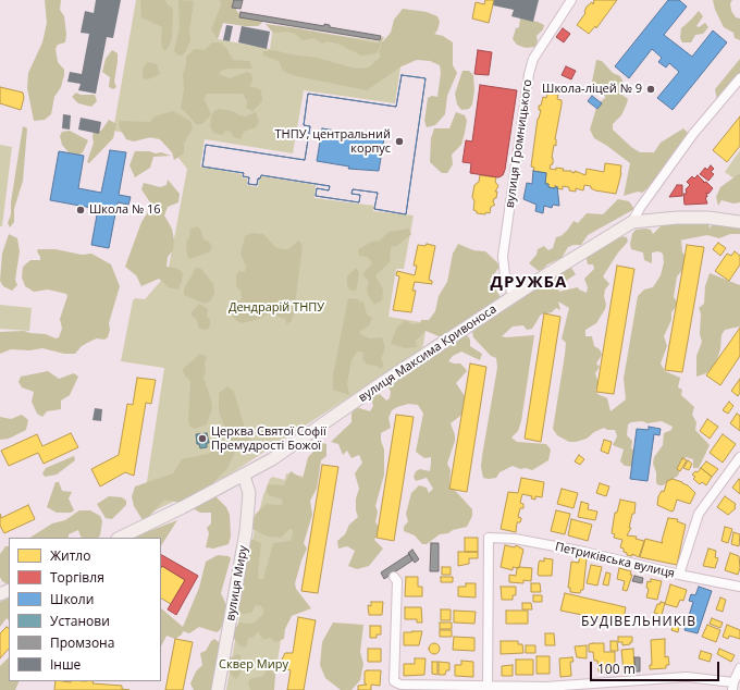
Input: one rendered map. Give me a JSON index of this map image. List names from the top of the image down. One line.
{"streets":{"main road":["вулиця Максима Кривоноса","вулиця Миру"],"street":["вулиця Громницького","Петриківська вулиця"]},"crossings":[["вулиця Громницького","вулиця Максима Кривоноса"],["вулиця Максима Кривоноса","вулиця Миру"]],"districts":["ДРУЖБА","БУДІВЕЛЬНИКІВ"],"parks":["Дендрарій ТНПУ","Сквер Миру"],"places":["Школа-ліцей № 9","ТНПУ, центральний корпус","Школа № 16","Церква Святої Софії Премудрості Божої"],"legend":["Житло","Торгівля","Школи","Установи","Промзона","Інше"],"scale_bar":"100 m"}
